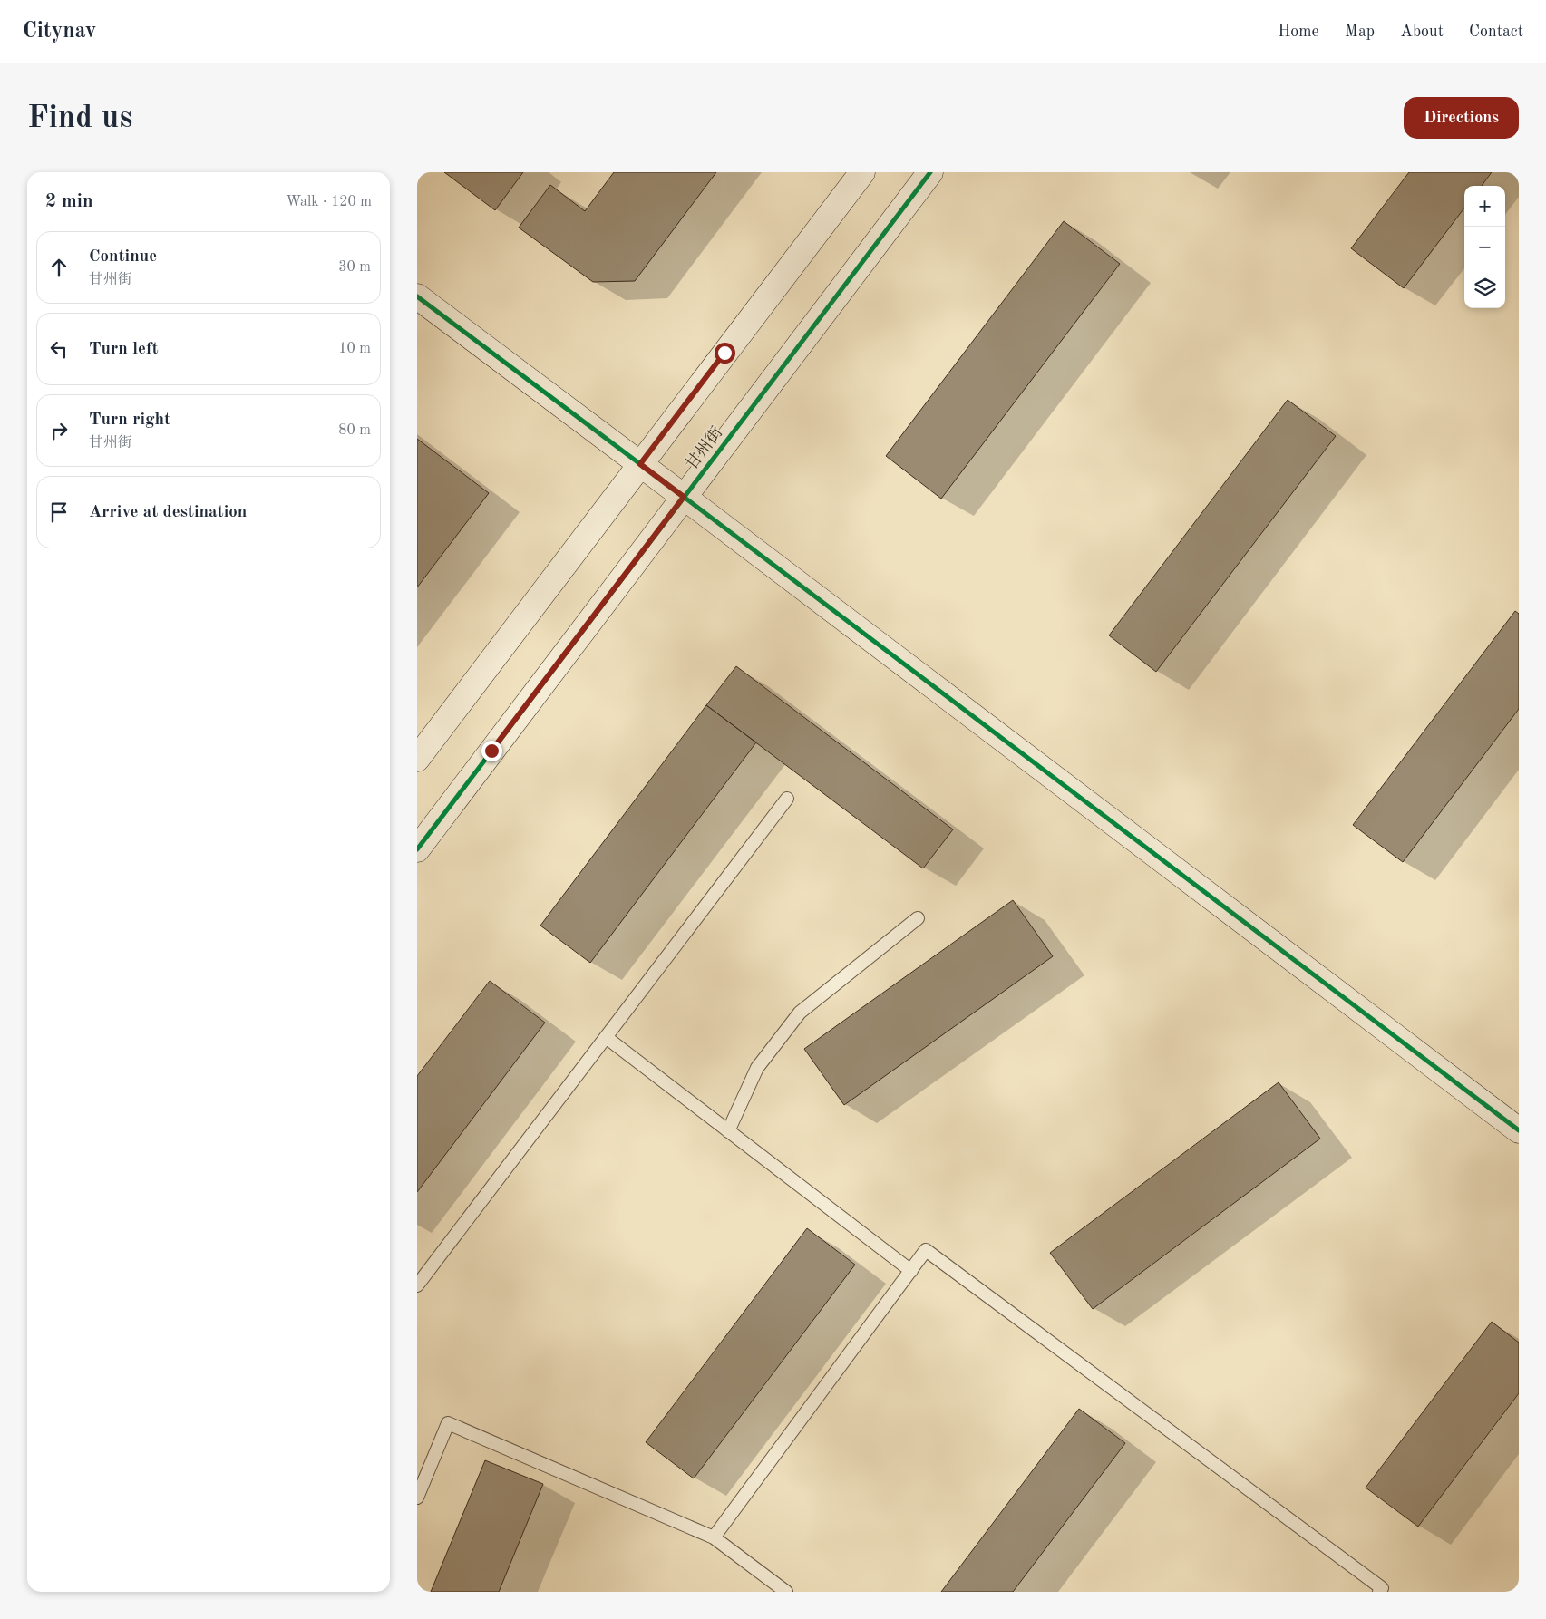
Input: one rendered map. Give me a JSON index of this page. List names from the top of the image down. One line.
{"streets":{"street":["甘州街"]},"page":{"header":"Citynav","nav":["Home","Map","About","Contact"],"buttons":"Directions","title":"Find us","heading":["2 min","Walk · 120 m"],"map_buttons":["+","−"],"list":[["Continue","甘州街","30 m"],["Turn left","10 m"],["Turn right","甘州街","80 m"],"Arrive at destination"]}}
